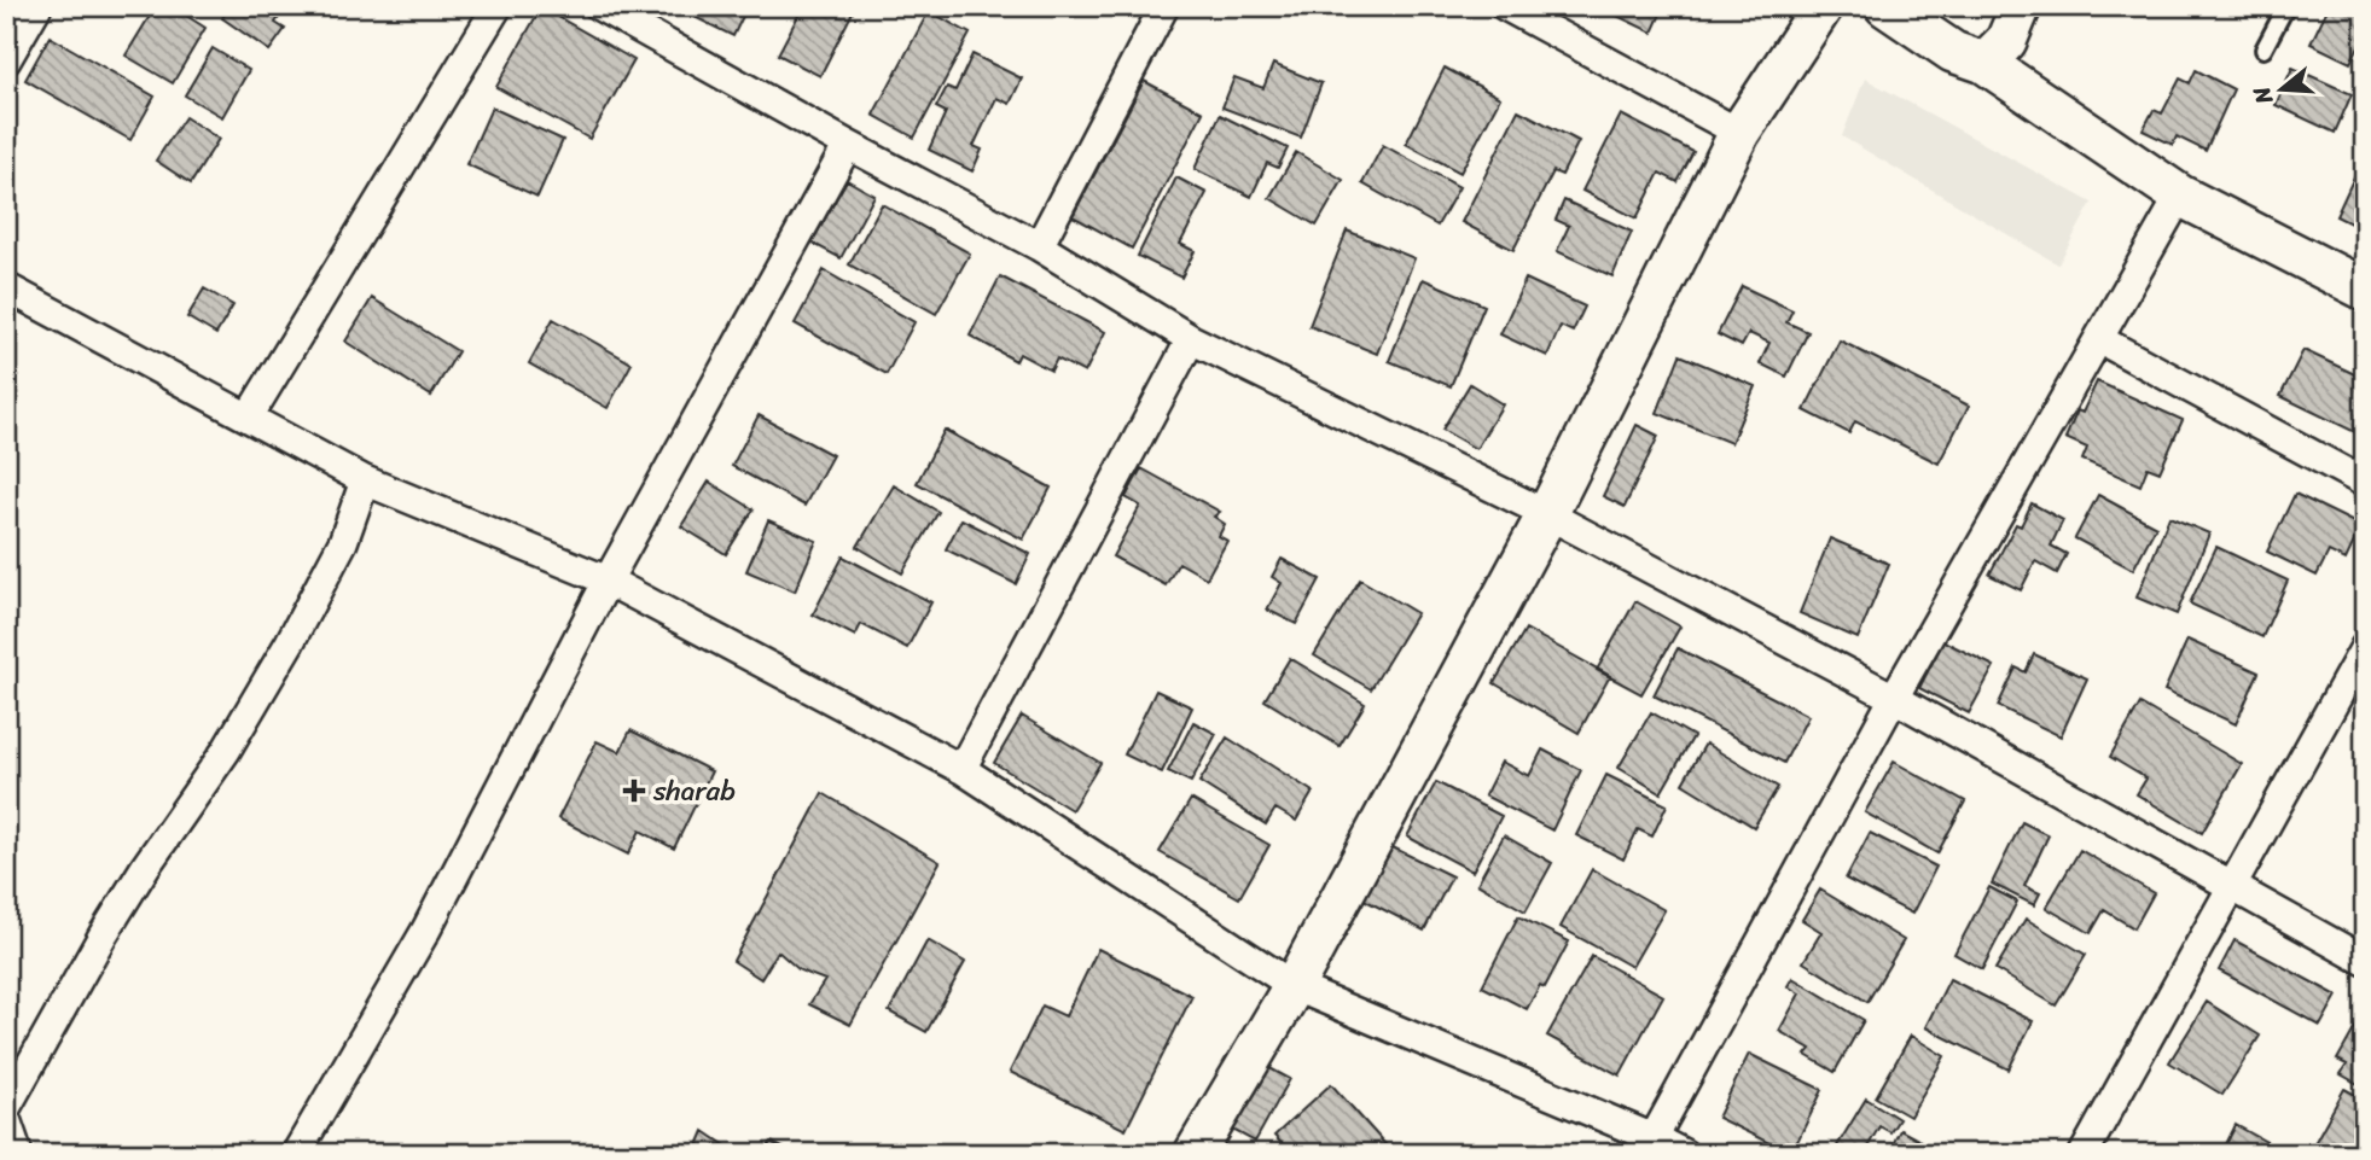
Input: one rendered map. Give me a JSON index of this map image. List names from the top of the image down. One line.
{"places":{"health":["sharab"]},"north":"left"}
